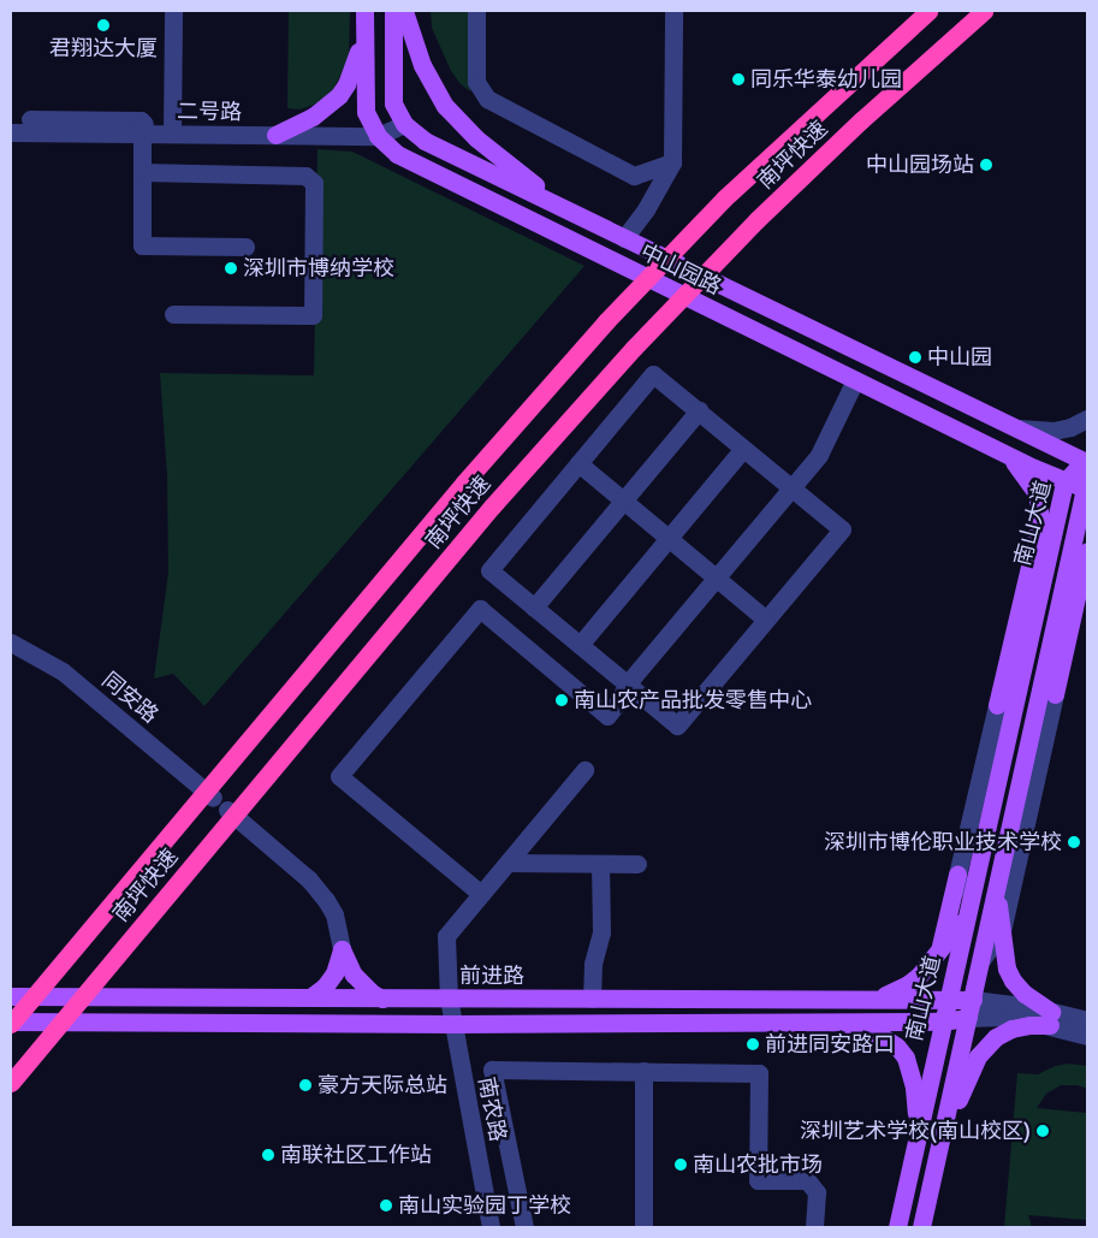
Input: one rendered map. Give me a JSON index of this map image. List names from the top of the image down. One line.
{"streets":{"highway":["南坪快速"],"main road":["中山园路","南山大道","前进路"],"street":["二号路","同安路","南农路"]},"crossings":[["二号路","中山园路"],["中山园路","南山大道"],["南山大道","前进路"],["前进路","南农路"]],"places":["君翔达大厦","同乐华泰幼儿园","中山园场站","深圳市博纳学校","中山园","南山农产品批发零售中心","深圳市博伦职业技术学校","前进同安路口","豪方天际总站","深圳艺术学校(南山校区)","南联社区工作站","南山农批市场","南山实验园丁学校"]}
